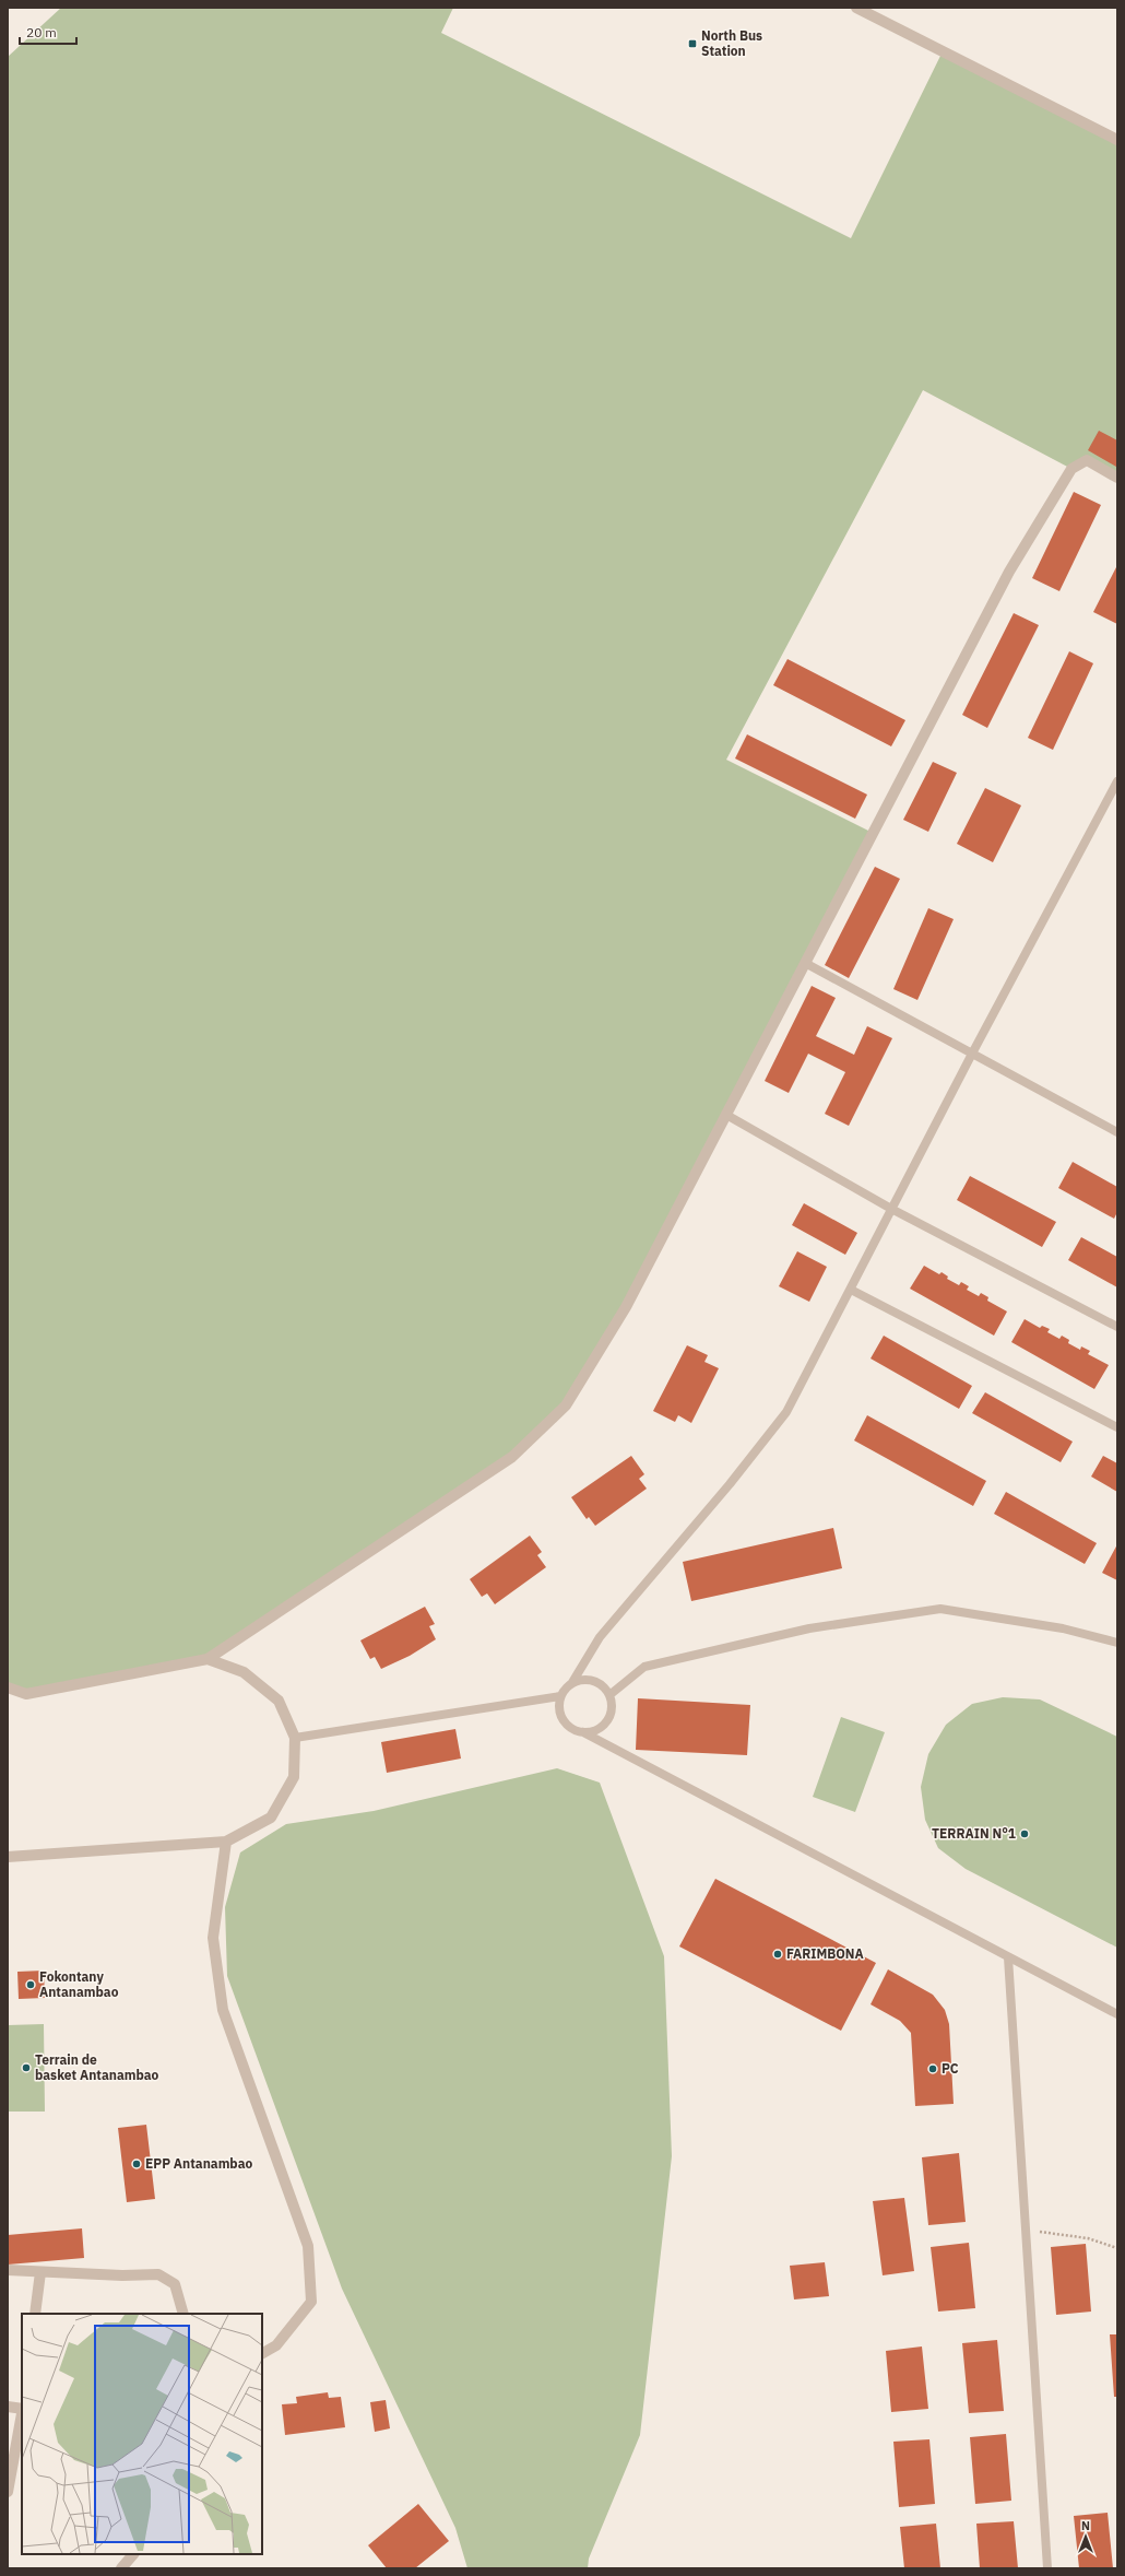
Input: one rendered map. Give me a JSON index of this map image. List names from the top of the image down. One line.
{"places":{"transit":["North Bus Station"],"other":["TERRAIN N°1","FARIMBONA","Fokontany Antanambao","Terrain de basket Antanambao","PC","EPP Antanambao"]},"scale_bar":"20 m","north":"top"}
